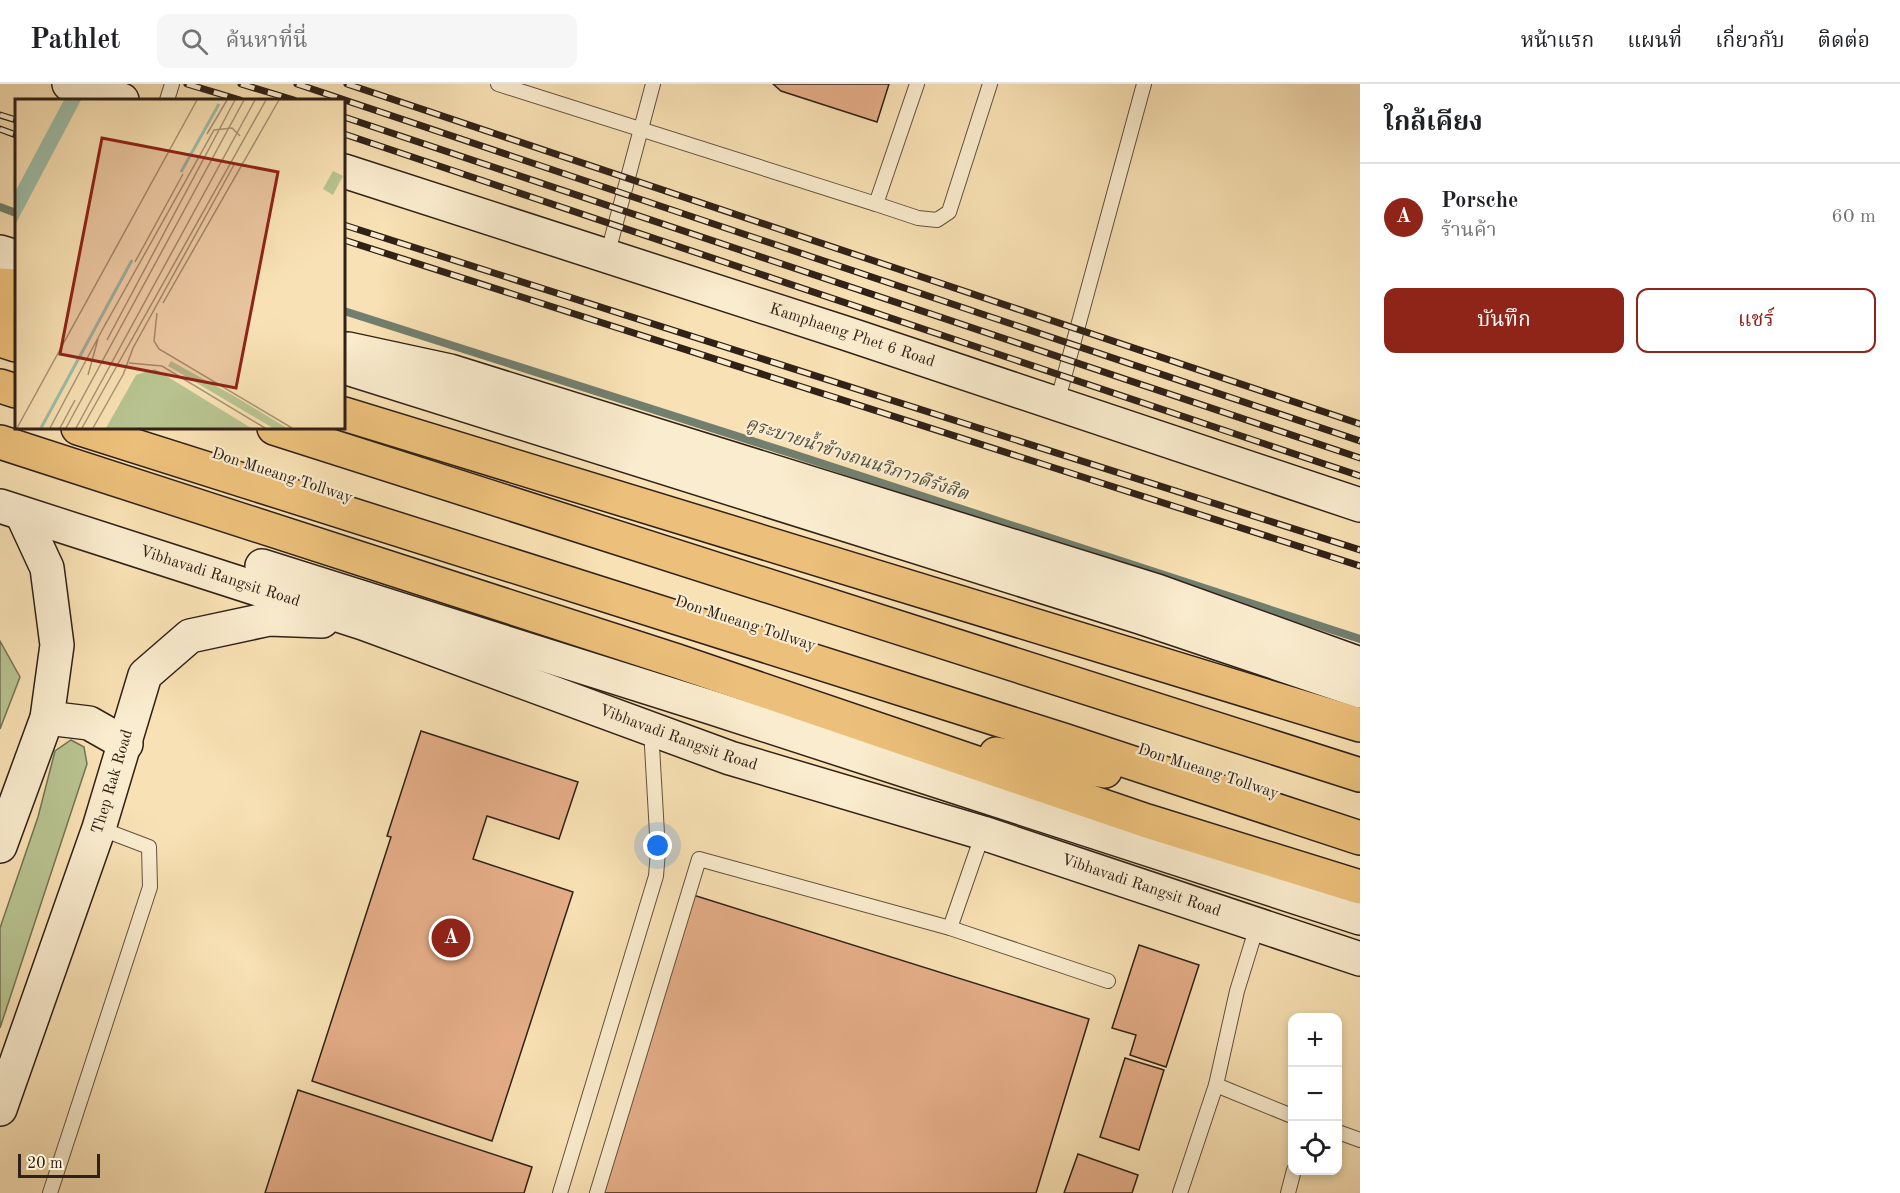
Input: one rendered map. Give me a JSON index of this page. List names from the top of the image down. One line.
{"streets":{"highway":["Don Mueang Tollway"],"main road":["Kamphaeng Phet 6 Road","Vibhavadi Rangsit Road","Thep Rak Road"]},"crossings":[["Vibhavadi Rangsit Road","Thep Rak Road"]],"water":["คูระบายน้ำข้างถนนวิภาวดีรังสิต"],"scale_bar":"20 m","page":{"header":"Pathlet","search":"ค้นหาที่นี่","nav":["หน้าแรก","แผนที่","เกี่ยวกับ","ติดต่อ"],"heading":"ใกล้เคียง","list":[{"mark":"A","name":"Porsche","note":"ร้านค้า","value":"60 m"}],"buttons":["บันทึก","แชร์"],"pins":"A","map_buttons":["+","−"],"scale":"20 m"}}
